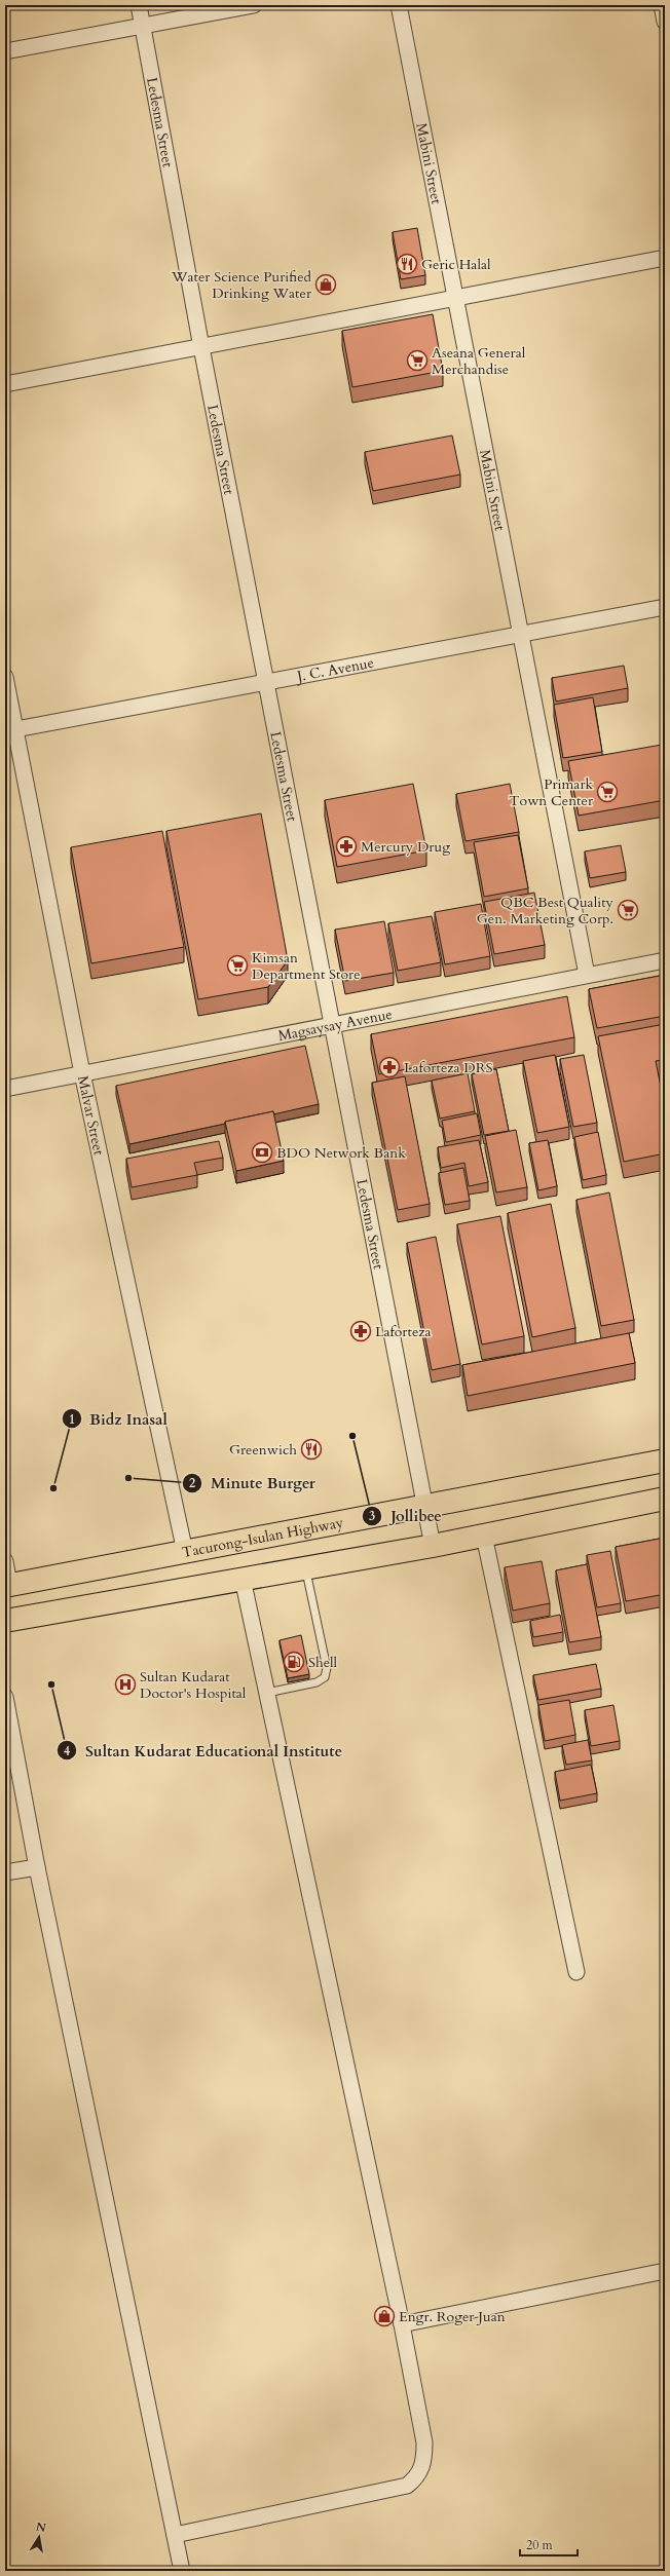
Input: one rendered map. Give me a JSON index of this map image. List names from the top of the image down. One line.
{"streets":{"highway":["Tacurong-Isulan Highway"],"street":["Ledesma Street","Mabini Street","J. C. Avenue","Magsaysay Avenue","Malvar Street"]},"crossings":[["Ledesma Street","J. C. Avenue"],["Ledesma Street","Magsaysay Avenue"],["Ledesma Street","Tacurong-Isulan Highway"],["Mabini Street","J. C. Avenue"],["Mabini Street","Magsaysay Avenue"],["J. C. Avenue","Malvar Street"],["Magsaysay Avenue","Malvar Street"],["Malvar Street","Tacurong-Isulan Highway"]],"places":{"restaurant":["Geric Halal","Greenwich"],"shop":["Water Science Purified Drinking Water","Engr. Roger Juan"],"supermarket":["Aseana General Merchandise","Primark Town Center","QBC Best Quality Gen. Marketing Corp.","Kimsan Department Store"],"pharmacy":["Mercury Drug","Laforteza DRS","Laforteza"],"bank":["BDO Network Bank"],"other":["Jollibee","Minute Burger","Bidz Inasal","Sultan Kudarat Educational Institute"],"fuel station":["Shell"],"hospital":["Sultan Kudarat Doctor's Hospital"]},"scale_bar":"20 m","north":"top"}
